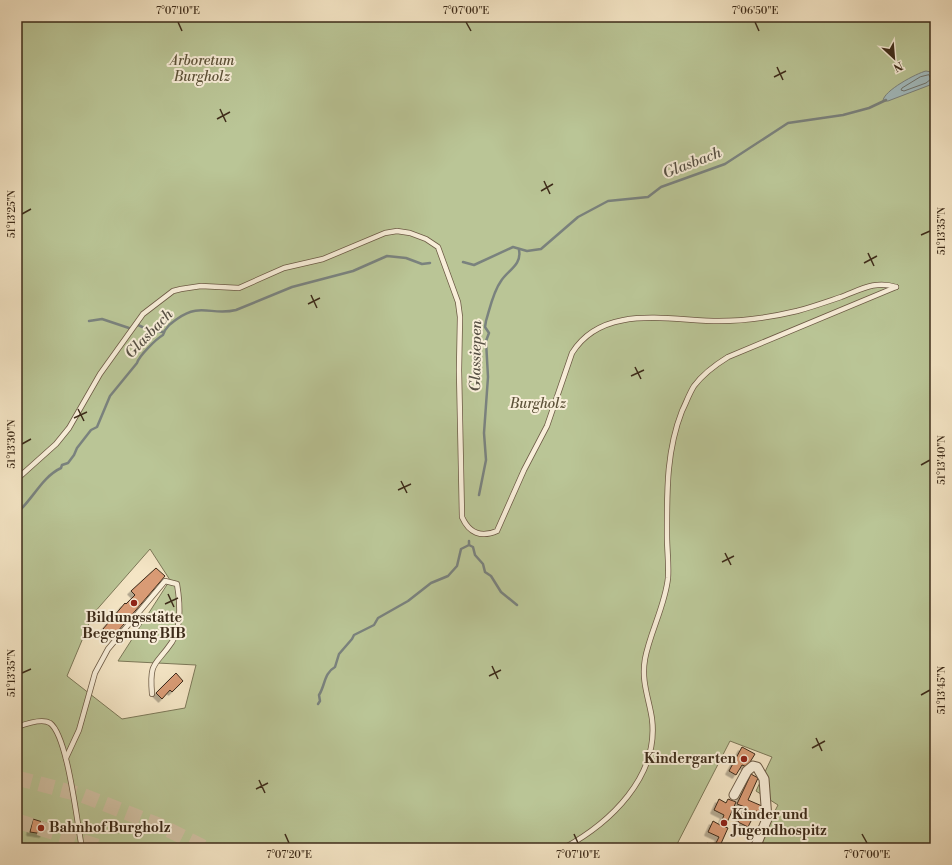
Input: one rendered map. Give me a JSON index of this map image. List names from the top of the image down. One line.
{"water":["Glasbach","Glassiepen"],"parks":["Arboretum Burgholz","Burgholz"],"places":["Bildungsstätte Begegnung BIB","Kindergarten","Kinder und Jugendhospitz","Bahnhof Burgholz"],"north":"bottom right","coordinates":["7°07'10\"E","7°07'00\"E","7°06'50\"E","51°13'25\"N","51°13'35\"N","51°13'30\"N","51°13'40\"N","51°13'45\"N","7°07'20\"E"]}
